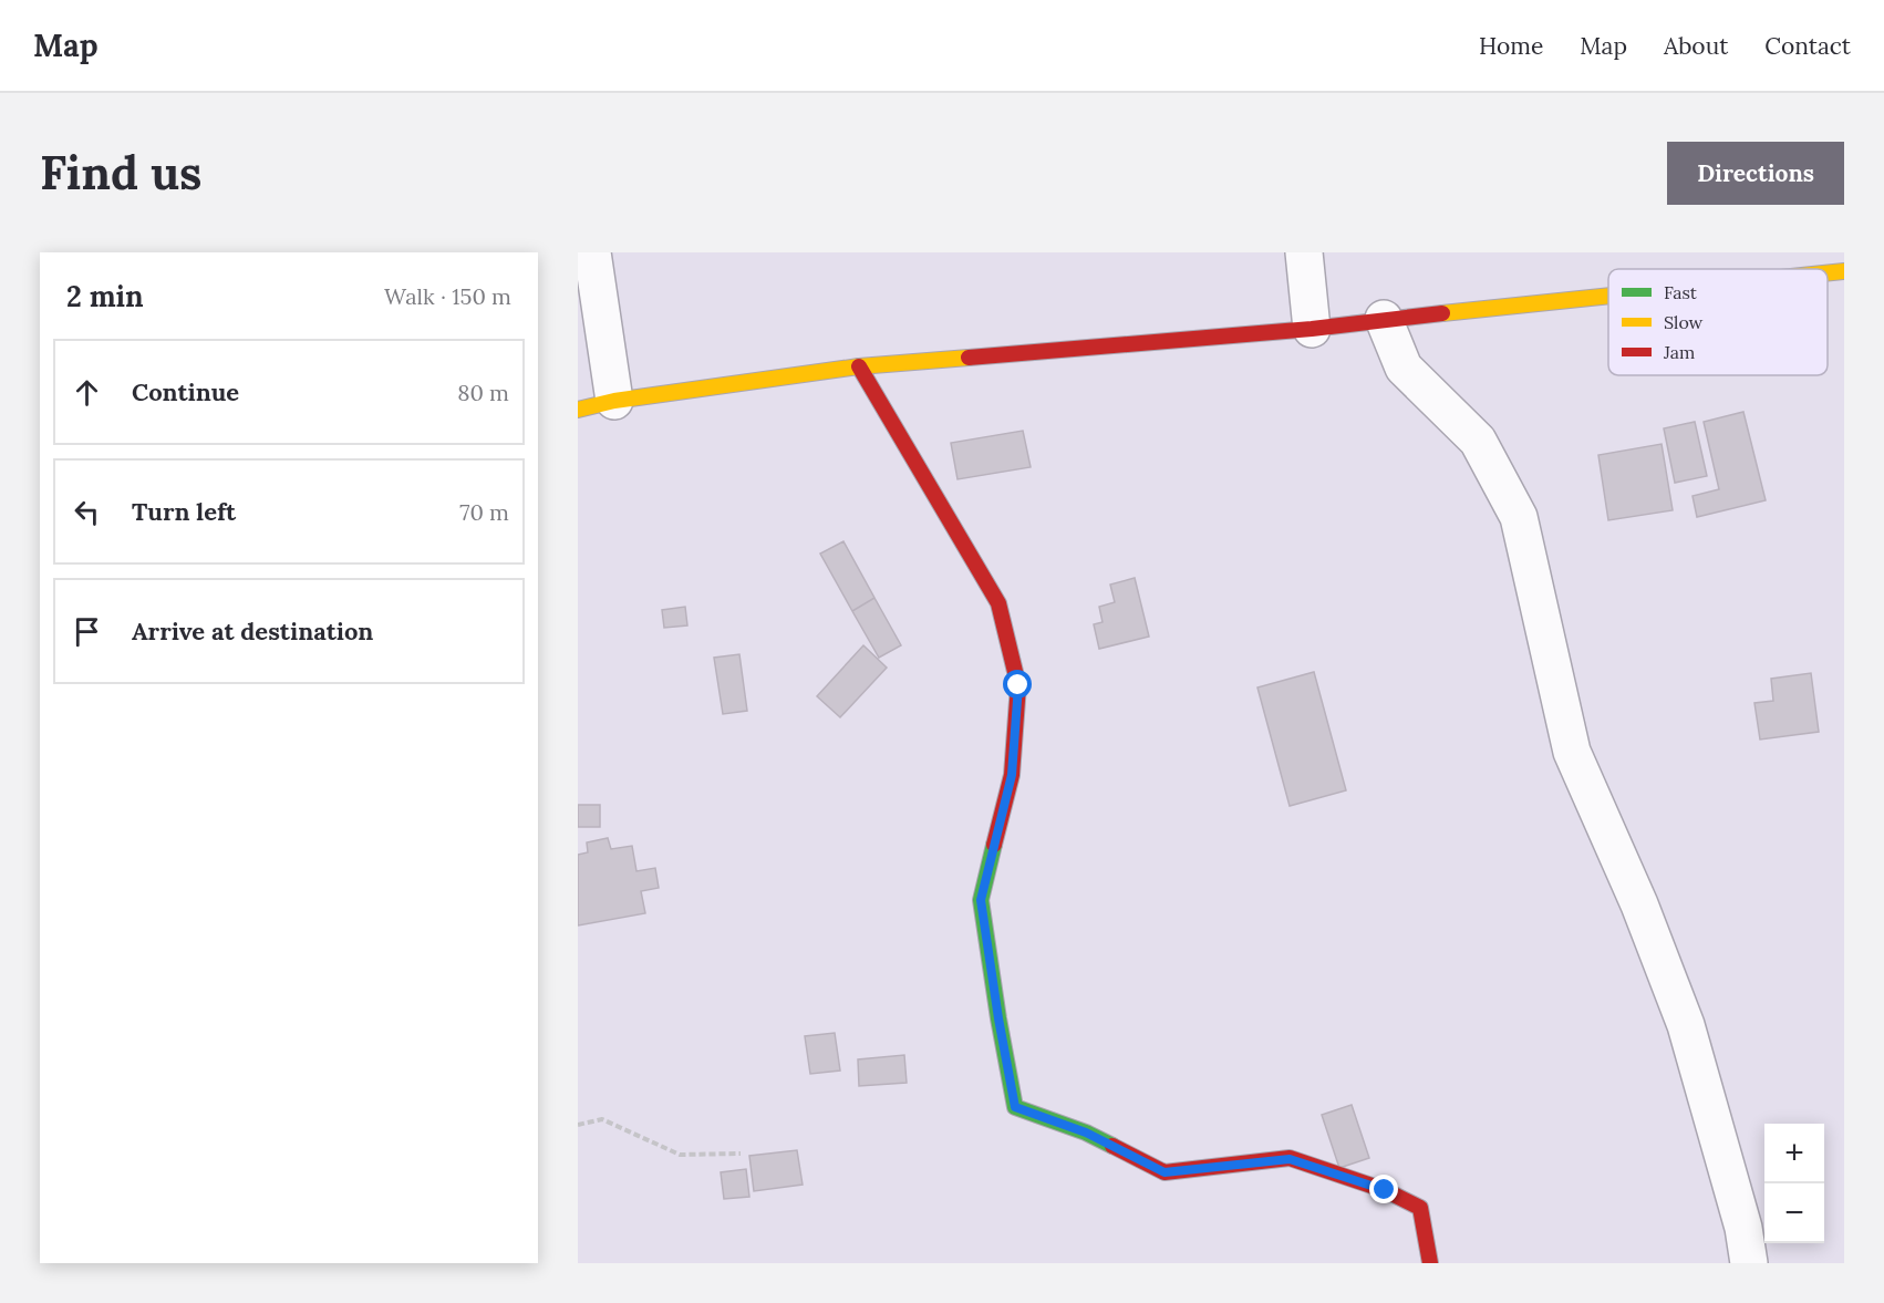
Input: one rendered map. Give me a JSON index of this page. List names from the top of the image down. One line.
{"legend":["Fast","Slow","Jam"],"page":{"header":"Map","nav":["Home","Map","About","Contact"],"buttons":"Directions","title":"Find us","heading":["2 min","Walk · 150 m"],"list":[["Continue","80 m"],["Turn left","70 m"],"Arrive at destination"],"map_buttons":["+","−"]}}
